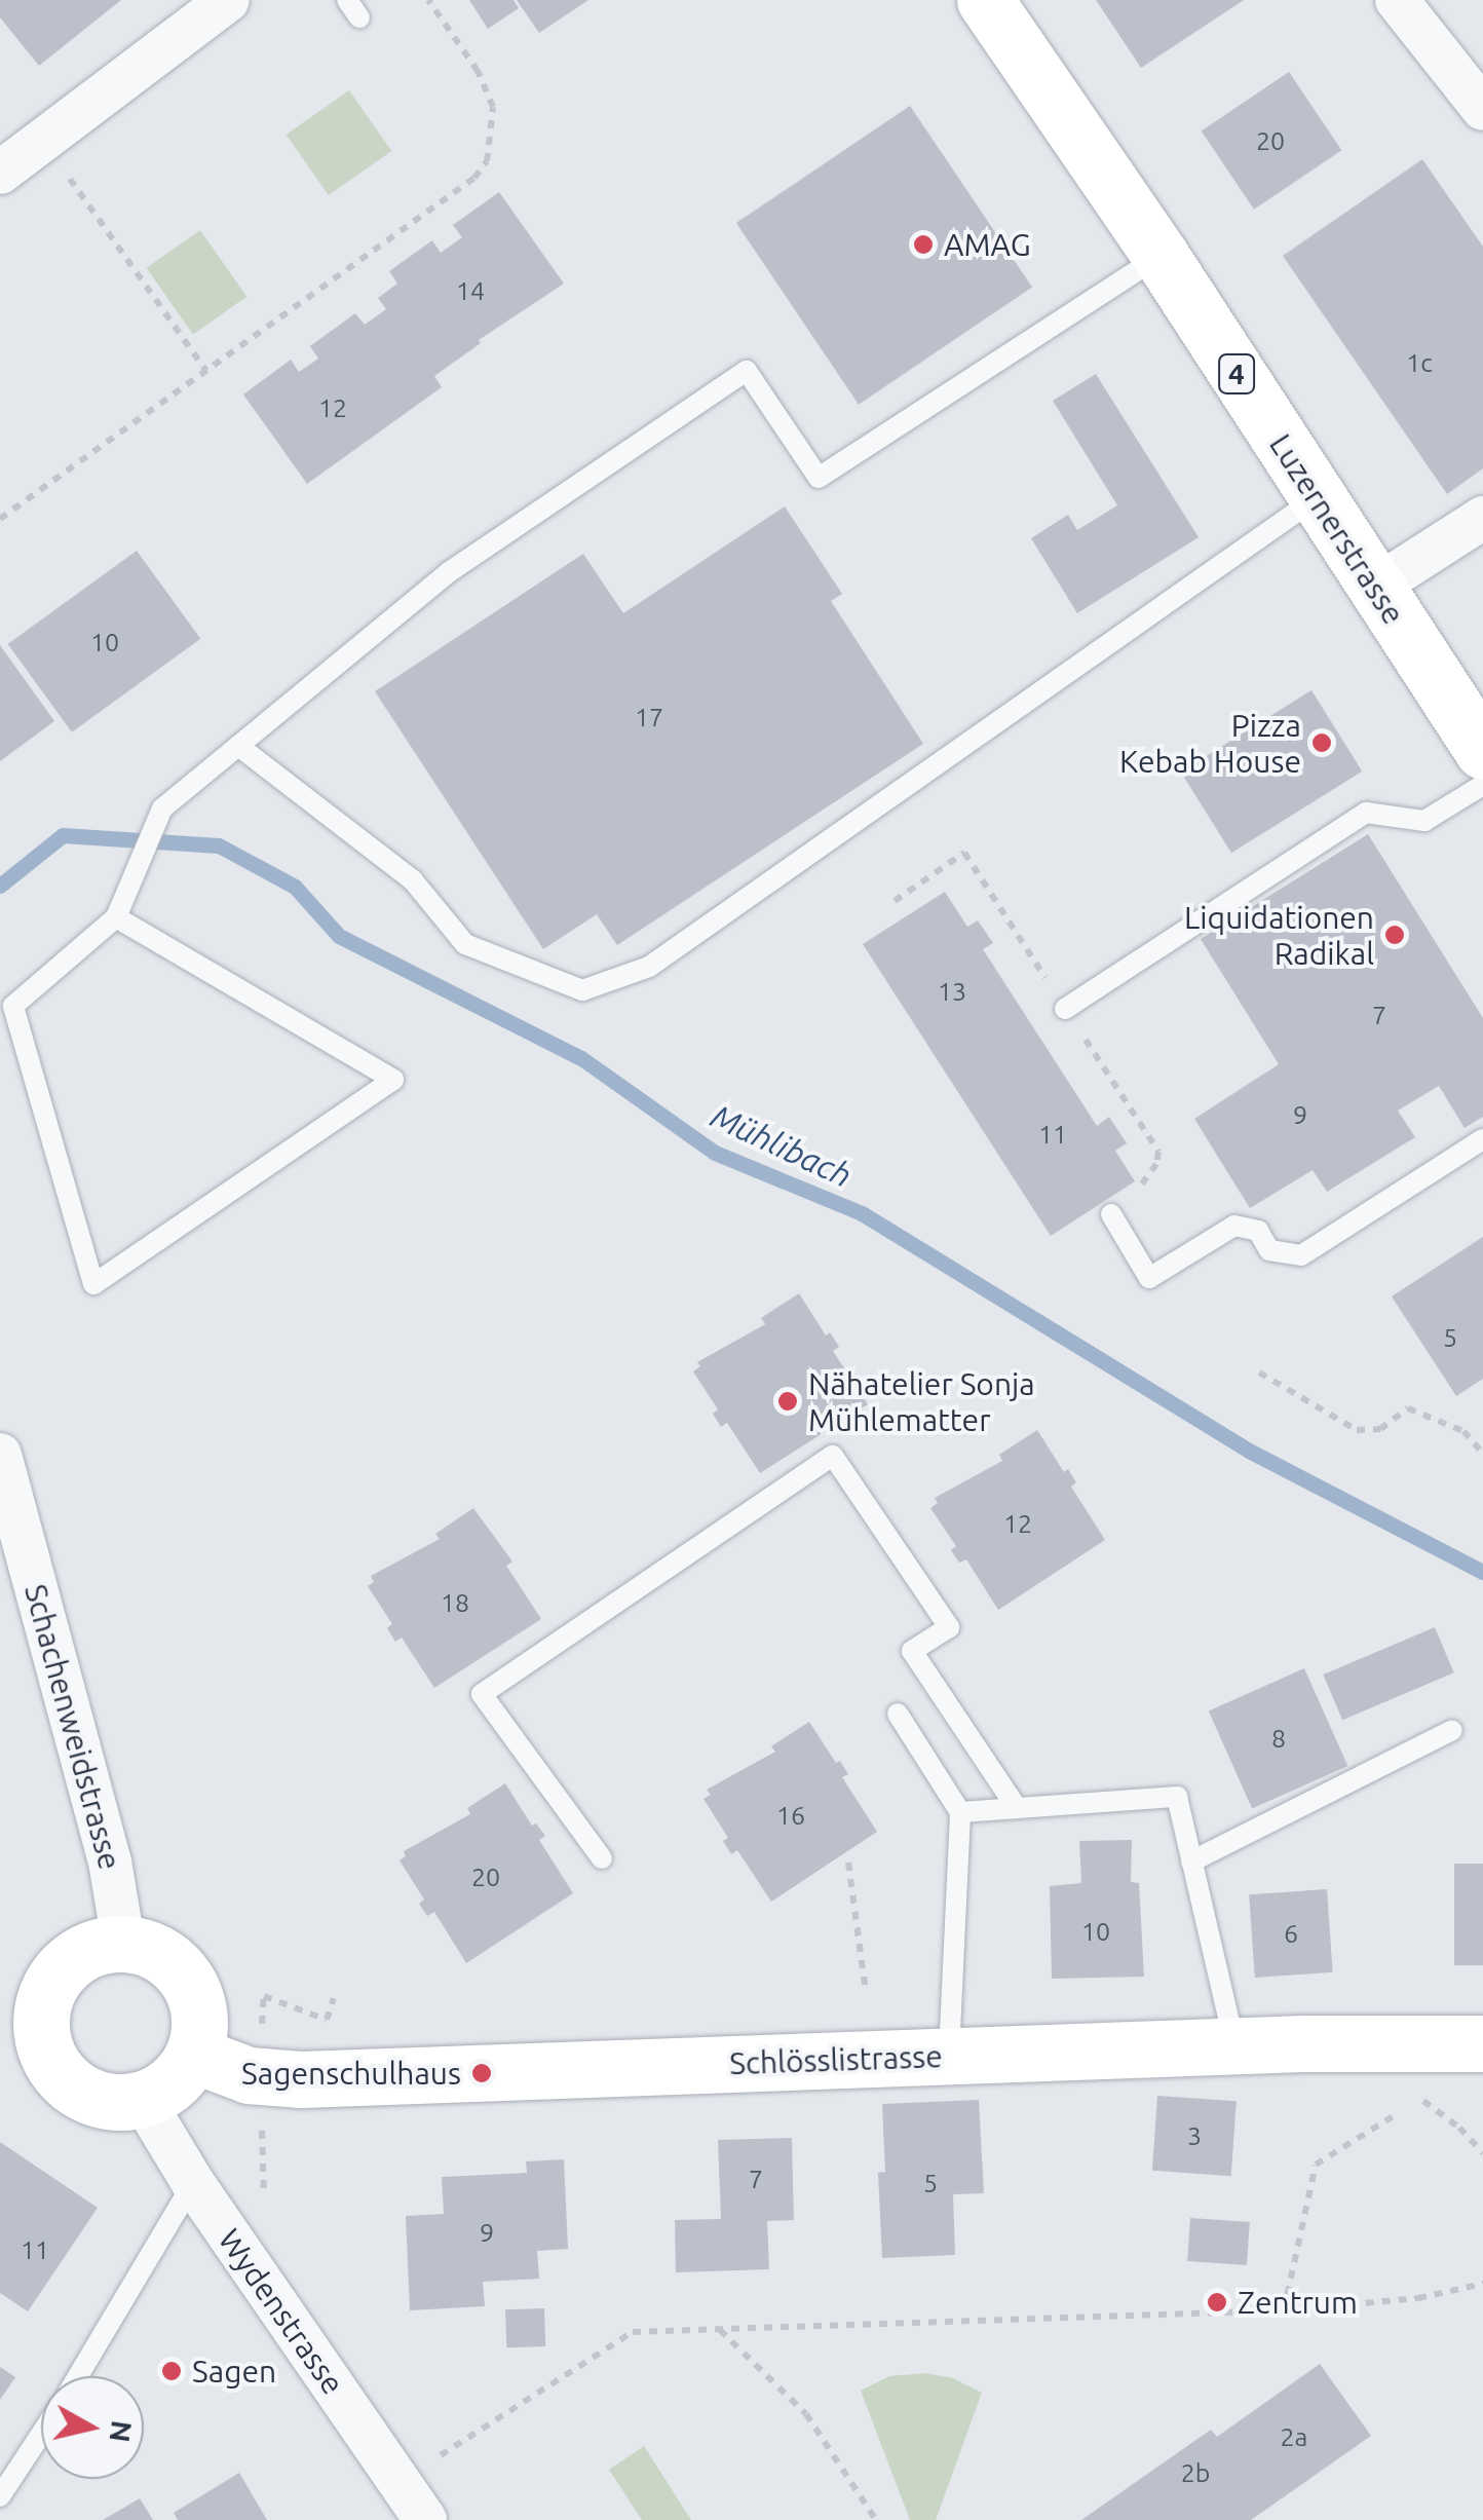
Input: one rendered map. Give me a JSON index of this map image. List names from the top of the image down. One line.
{"streets":{"main road":["4","Luzernerstrasse","Schlösslistrasse"],"street":["Schachenweidstrasse","Wydenstrasse"]},"crossings":[["Schachenweidstrasse","Schlösslistrasse"],["Schachenweidstrasse","Wydenstrasse"],["Schlösslistrasse","Wydenstrasse"]],"water":["Mühlibach"],"places":["AMAG","Pizza Kebab House","Liquidationen Radikal","Nähatelier Sonja Mühlematter","Sagenschulhaus","Zentrum","Sagen"],"house_numbers":["20","14","1c","12","10","17","13","7","9","11","5","12","18","8","16","20","10","6","3","7","5","9","11","2a","2b"],"north":"right"}
